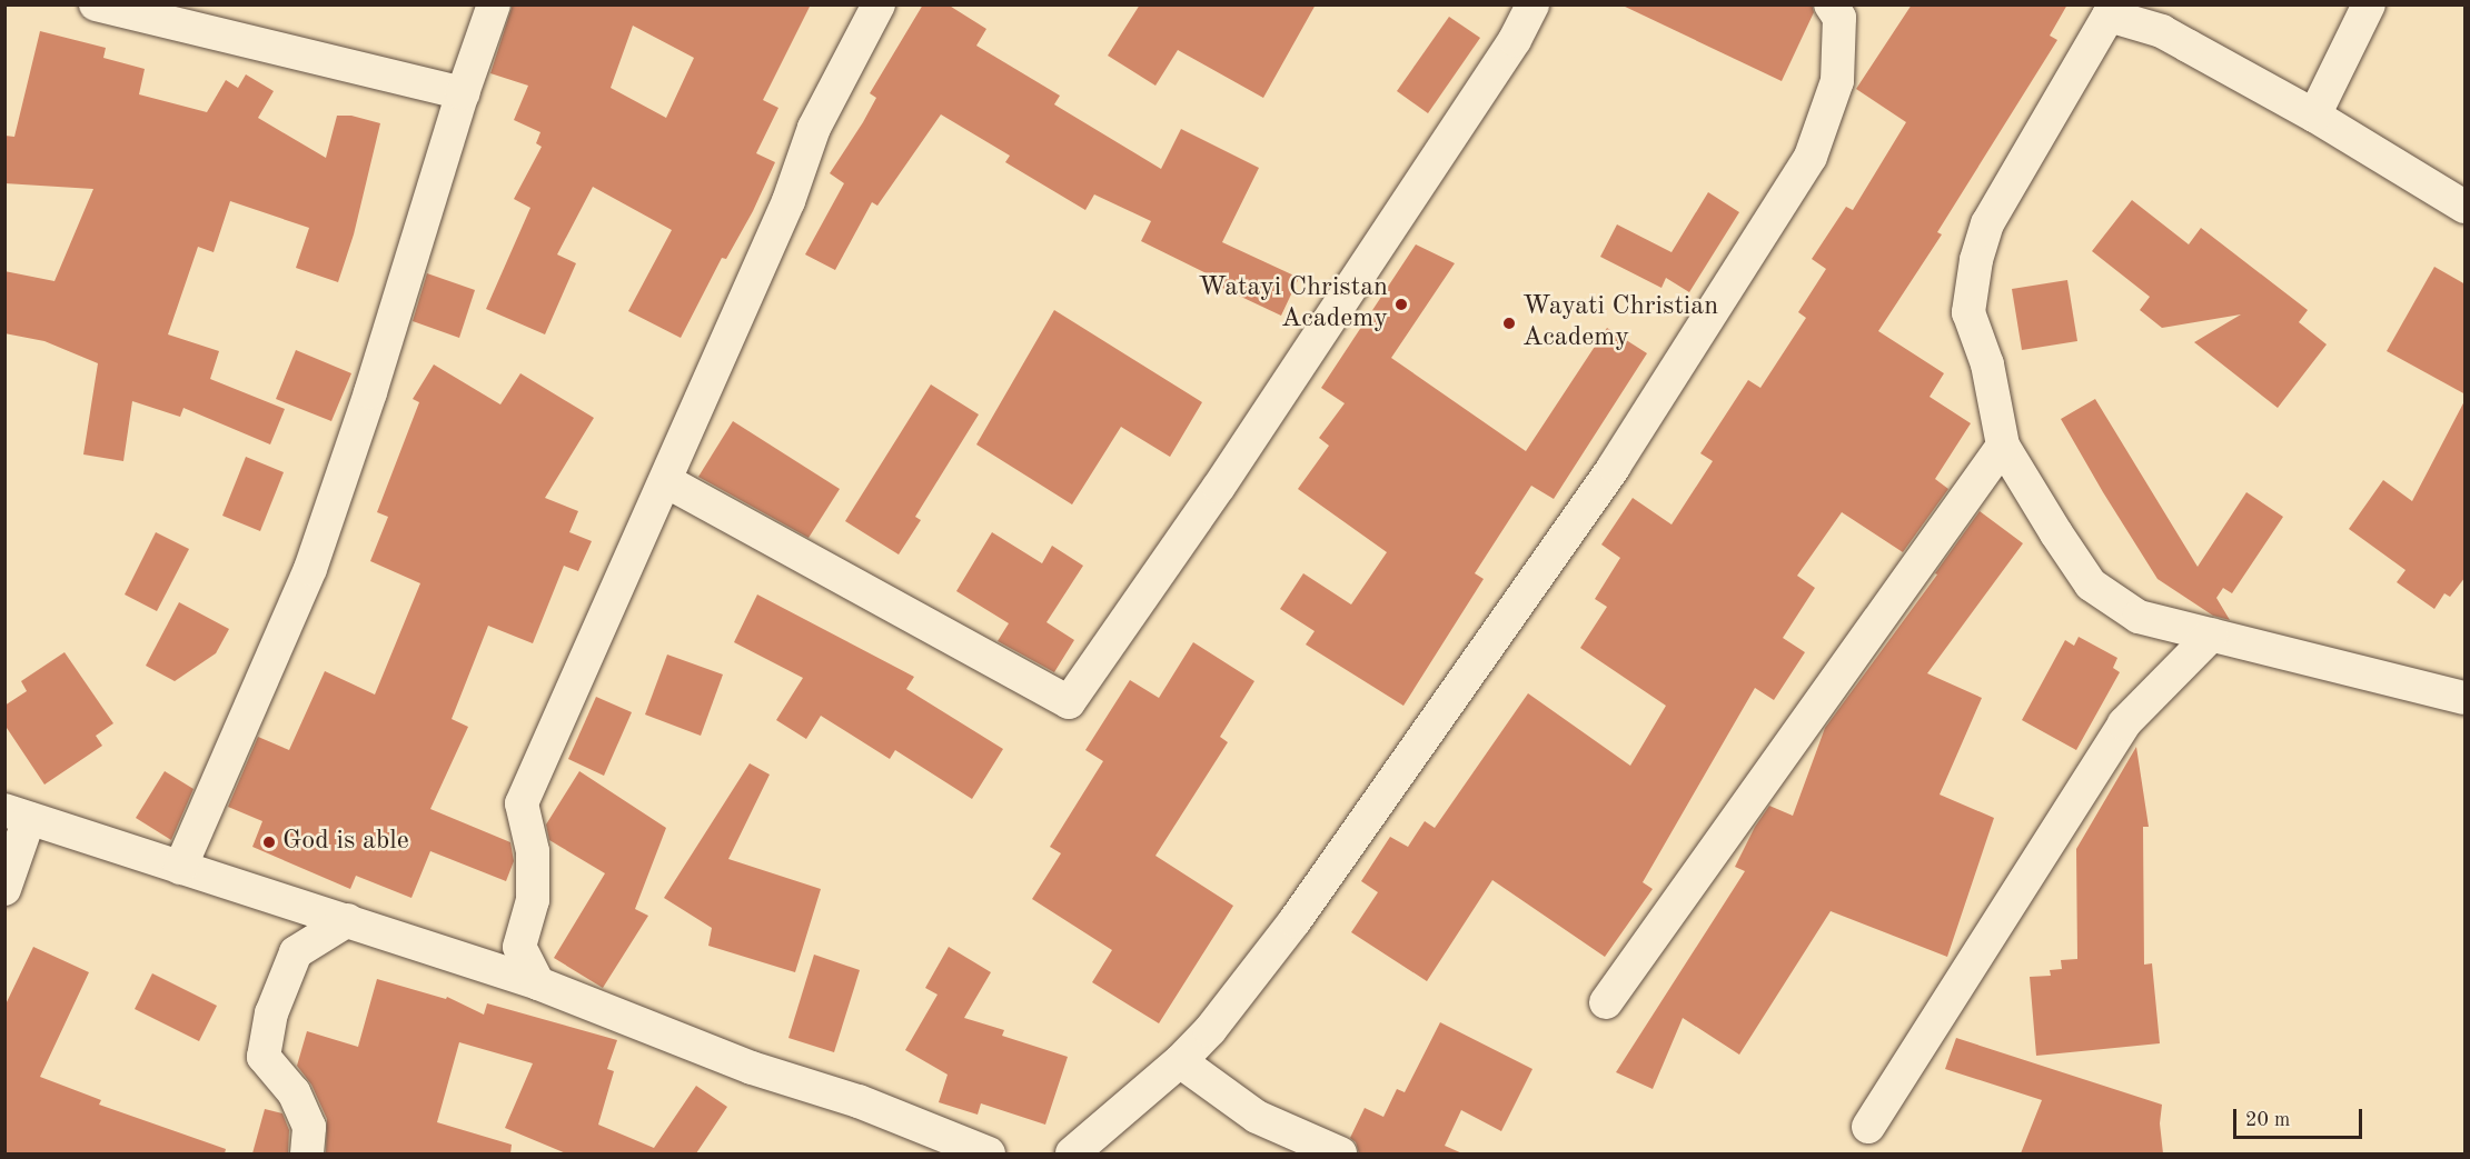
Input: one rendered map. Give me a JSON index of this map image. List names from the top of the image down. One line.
{"places":["Watayi Christan Academy","Wayati Christian Academy","God is able"],"scale_bar":"20 m"}
